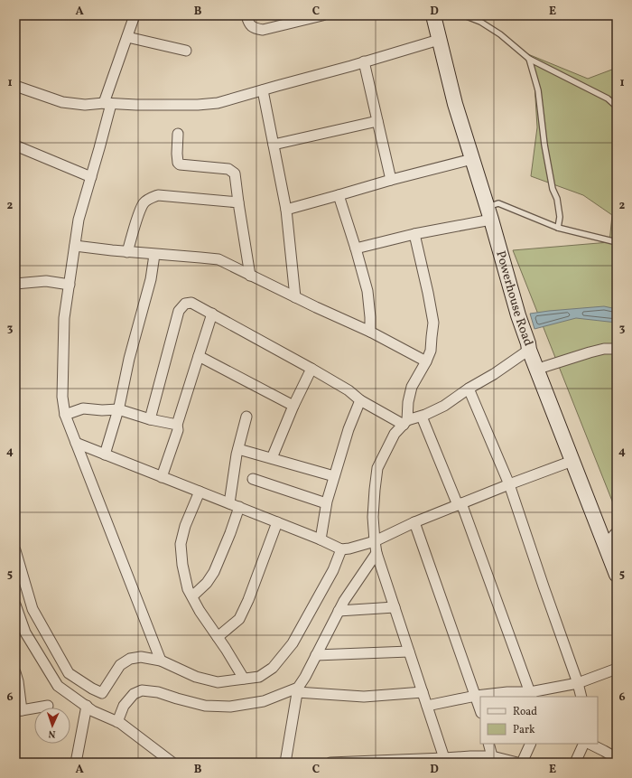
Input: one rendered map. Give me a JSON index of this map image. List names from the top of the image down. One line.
{"streets":{"main road":["Powerhouse Road"]},"legend":["Road","Park"],"north":"bottom","grid":{"columns":["A","B","C","D","E"],"rows":["1","2","3","4","5","6"]}}
